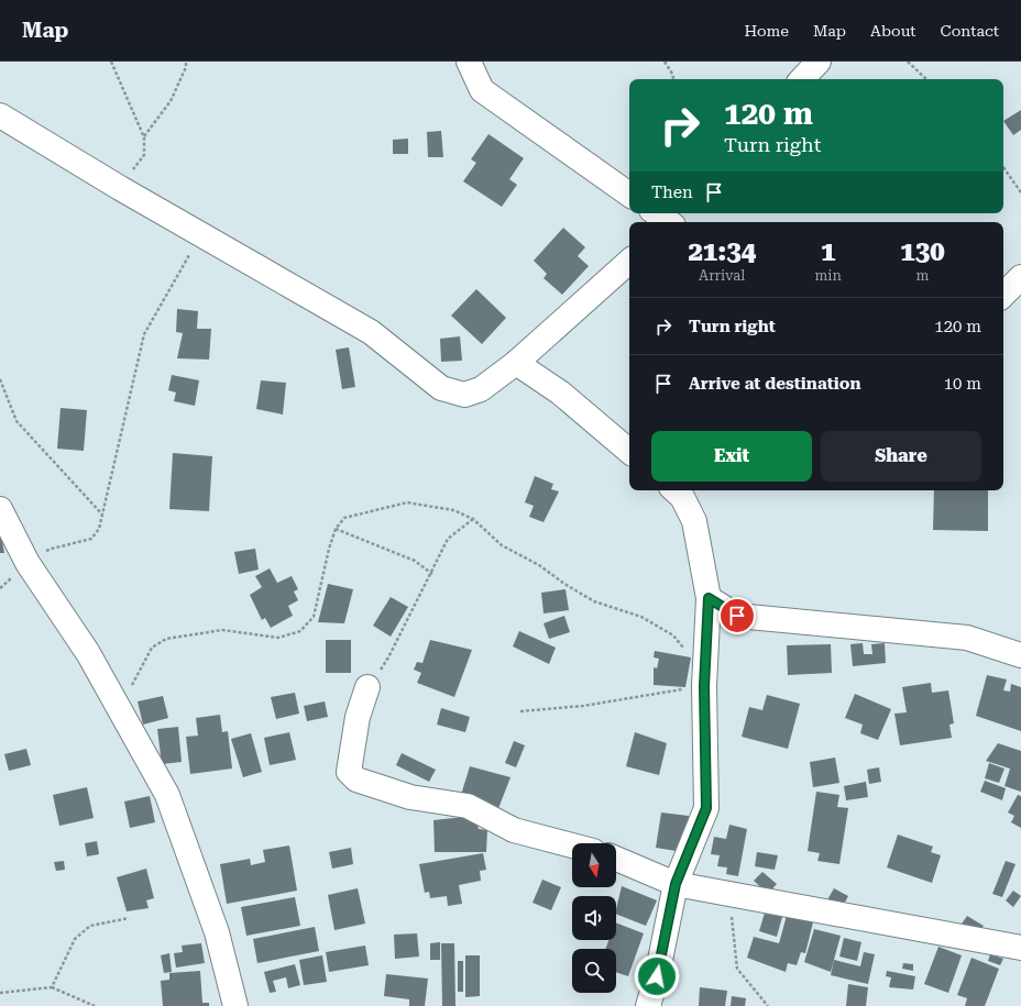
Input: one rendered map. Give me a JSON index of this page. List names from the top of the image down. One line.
{"north":"bottom","page":{"header":"Map","nav":["Home","Map","About","Contact"],"turn":["120 m","Turn right"],"then":"Then","eta":["21:34","Arrival","1","min","130","m"],"list":[{"name":"Turn right","value":"120 m"},{"name":"Arrive at destination","value":"10 m"}],"buttons":["Exit","Share"]}}
